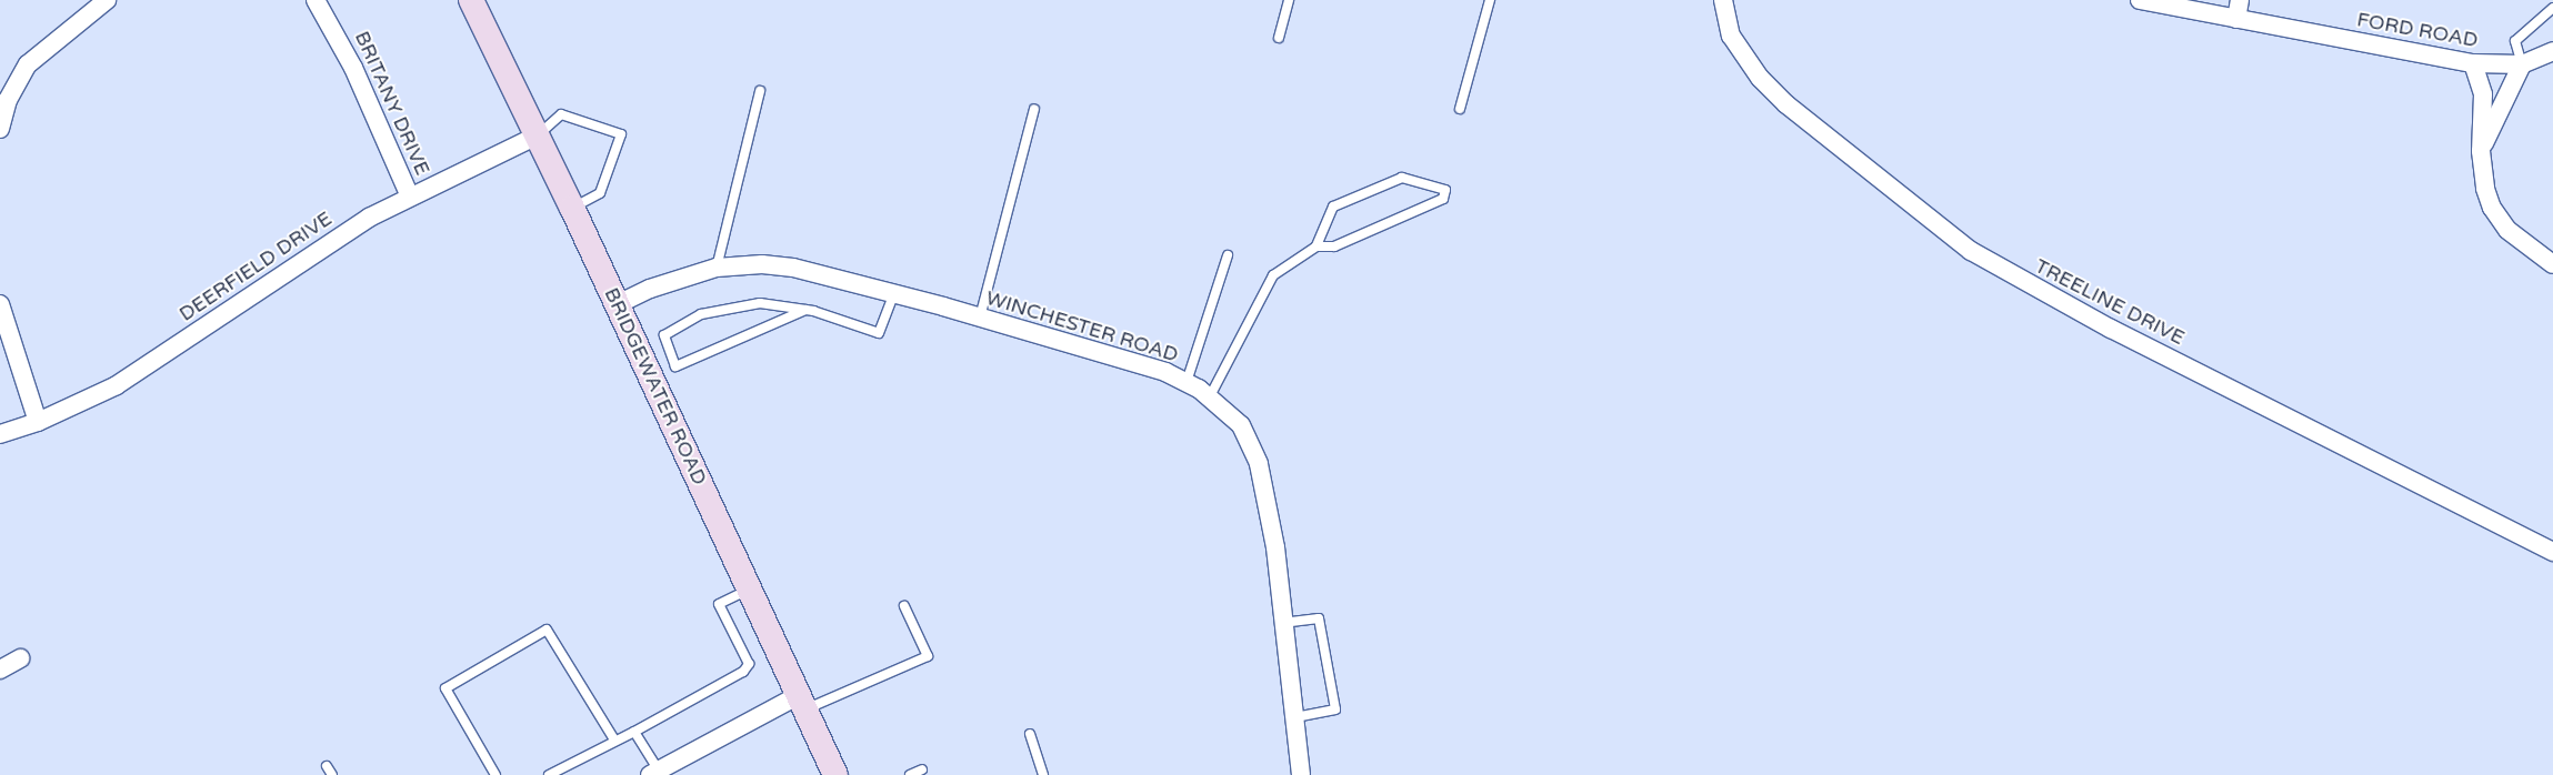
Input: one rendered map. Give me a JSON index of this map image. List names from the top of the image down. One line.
{"streets":{"main road":["BRIDGEWATER ROAD"],"street":["FORD ROAD","BRITANY DRIVE","DEERFIELD DRIVE","TREELINE DRIVE","WINCHESTER ROAD"]},"crossings":[["BRITANY DRIVE","DEERFIELD DRIVE"],["DEERFIELD DRIVE","BRIDGEWATER ROAD"],["WINCHESTER ROAD","BRIDGEWATER ROAD"]]}
